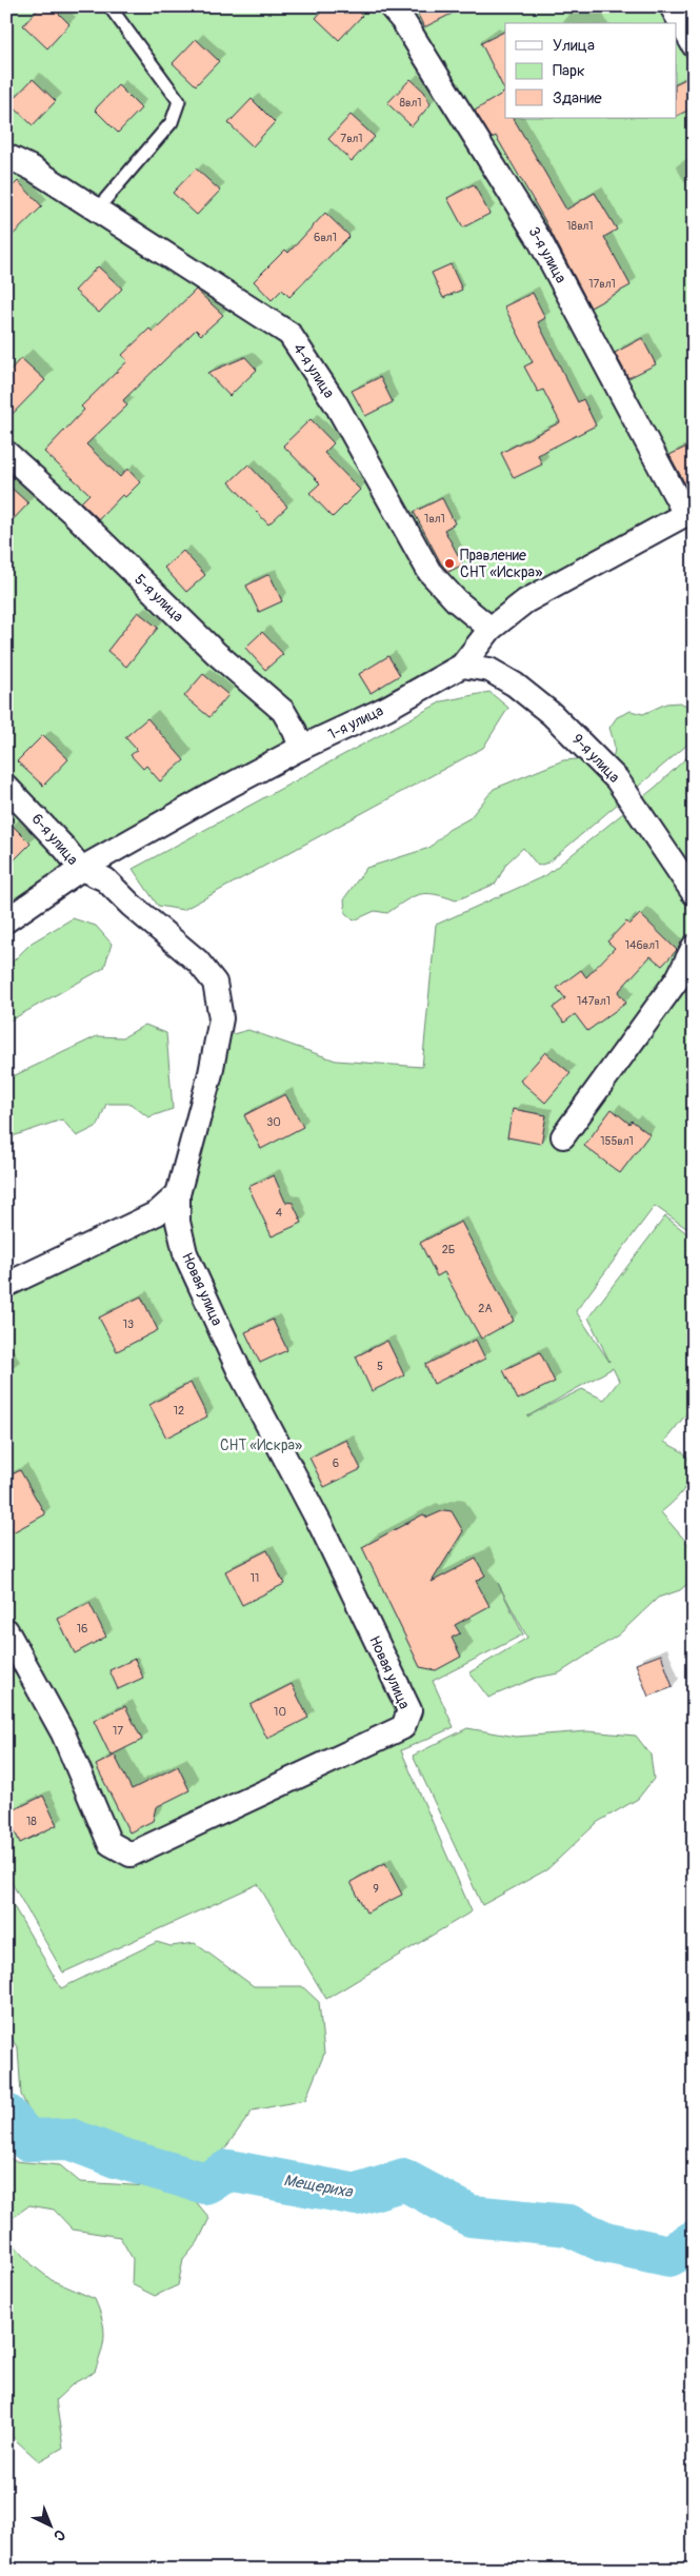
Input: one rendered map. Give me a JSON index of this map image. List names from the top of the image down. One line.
{"streets":{"street":["3-я улица","4-я улица","5-я улица","1-я улица","9-я улица","6-я улица","Новая улица"]},"crossings":[["3-я улица","1-я улица"],["4-я улица","1-я улица"],["5-я улица","1-я улица"],["1-я улица","9-я улица"],["1-я улица","6-я улица"],["1-я улица","Новая улица"],["6-я улица","Новая улица"]],"water":["Мещериха"],"parks":["СНТ «Искра»"],"places":["Правление СНТ «Искра»"],"house_numbers":["8вл1","7вл1","18вл1","6вл1","17вл1","1вл1","146вл1","147вл1","30","155вл1","4","2Б","2А","13","5","12","6","11","16","10","17","18","9"],"legend":["Улица","Парк","Здание"],"north":"bottom right"}
